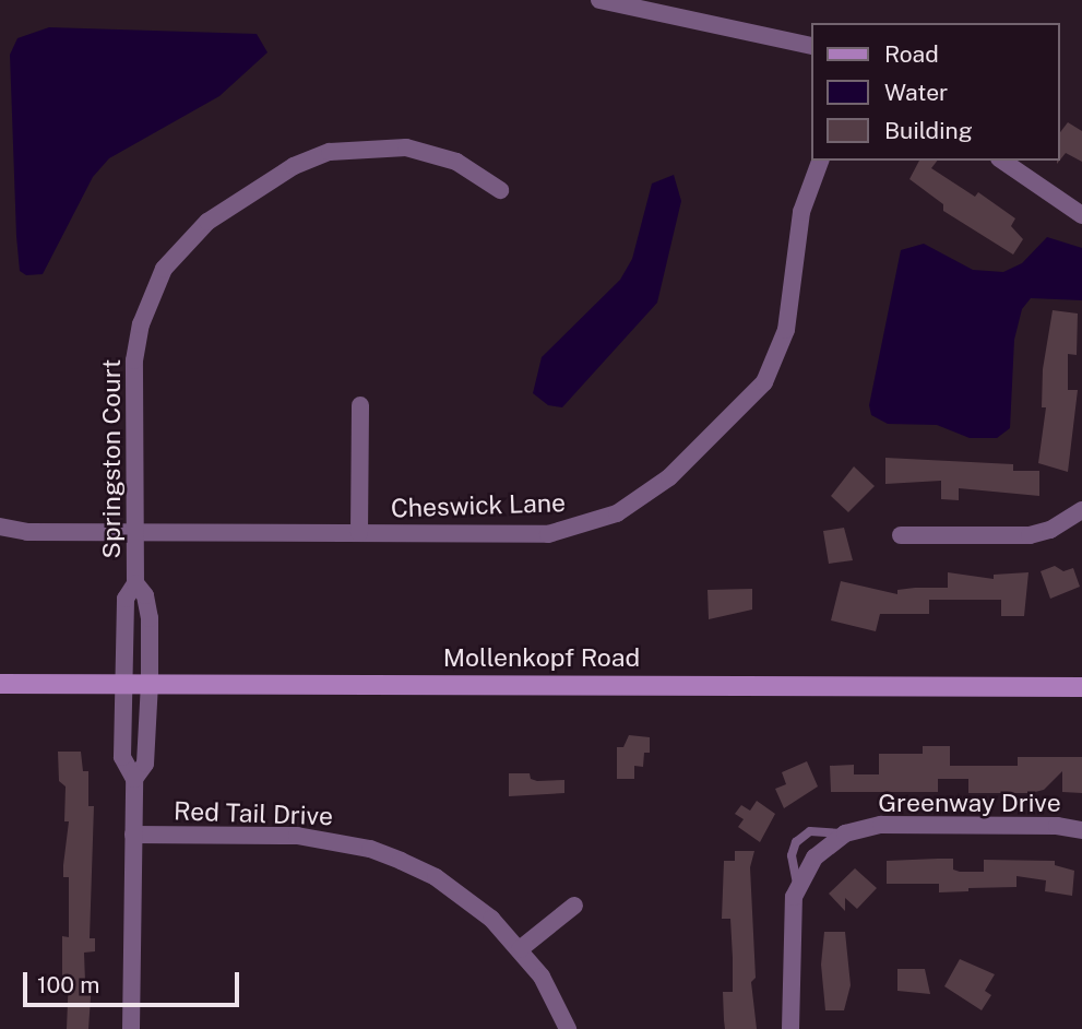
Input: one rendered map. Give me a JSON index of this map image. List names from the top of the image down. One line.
{"streets":{"street":["Springston Court","Cheswick Lane","Mollenkopf Road","Greenway Drive","Red Tail Drive"]},"crossings":[["Springston Court","Cheswick Lane"],["Springston Court","Mollenkopf Road"]],"legend":["Road","Water","Building"],"scale_bar":"100 m"}
